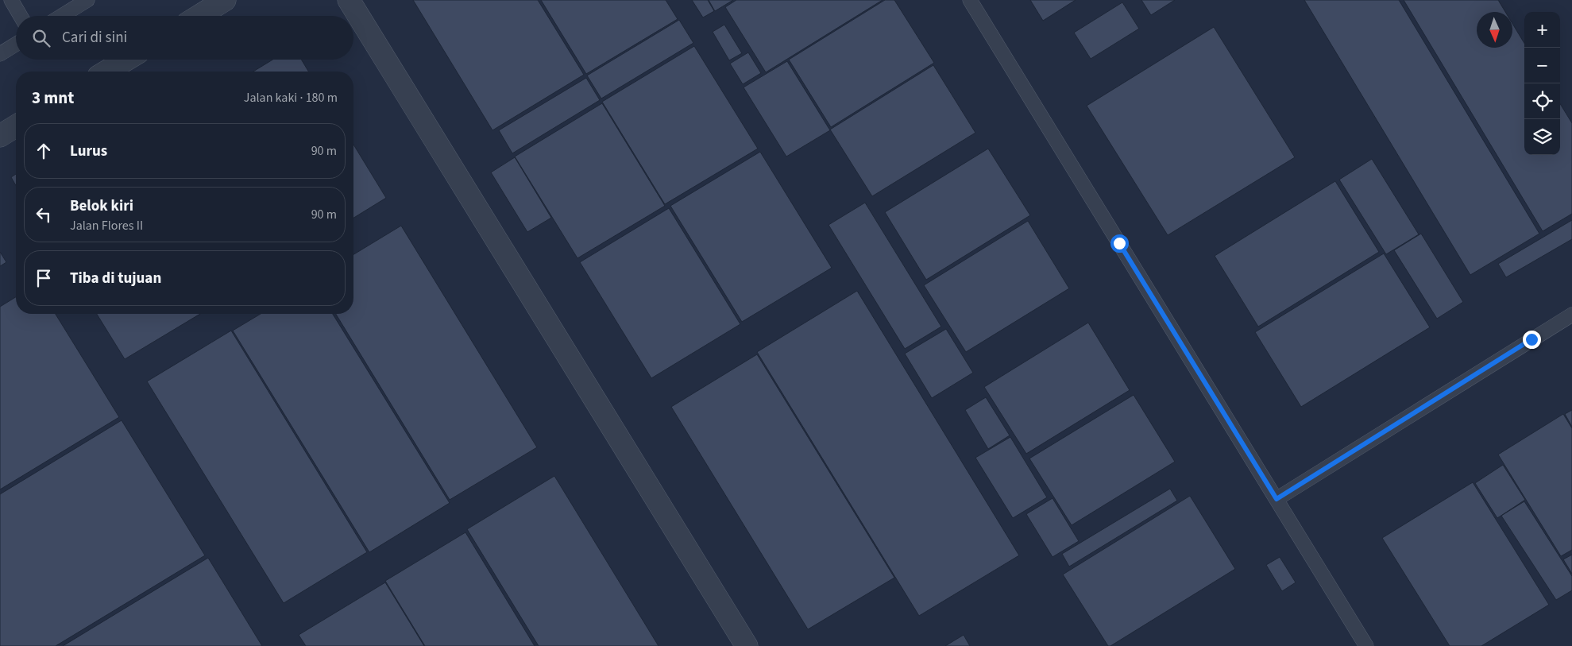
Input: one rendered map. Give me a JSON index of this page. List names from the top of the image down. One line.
{"north":"bottom","page":{"map_buttons":["+","−"],"search":"Cari di sini","heading":["3 mnt","Jalan kaki · 180 m"],"list":[["Lurus","90 m"],["Belok kiri","Jalan Flores II","90 m"],"Tiba di tujuan"]}}
